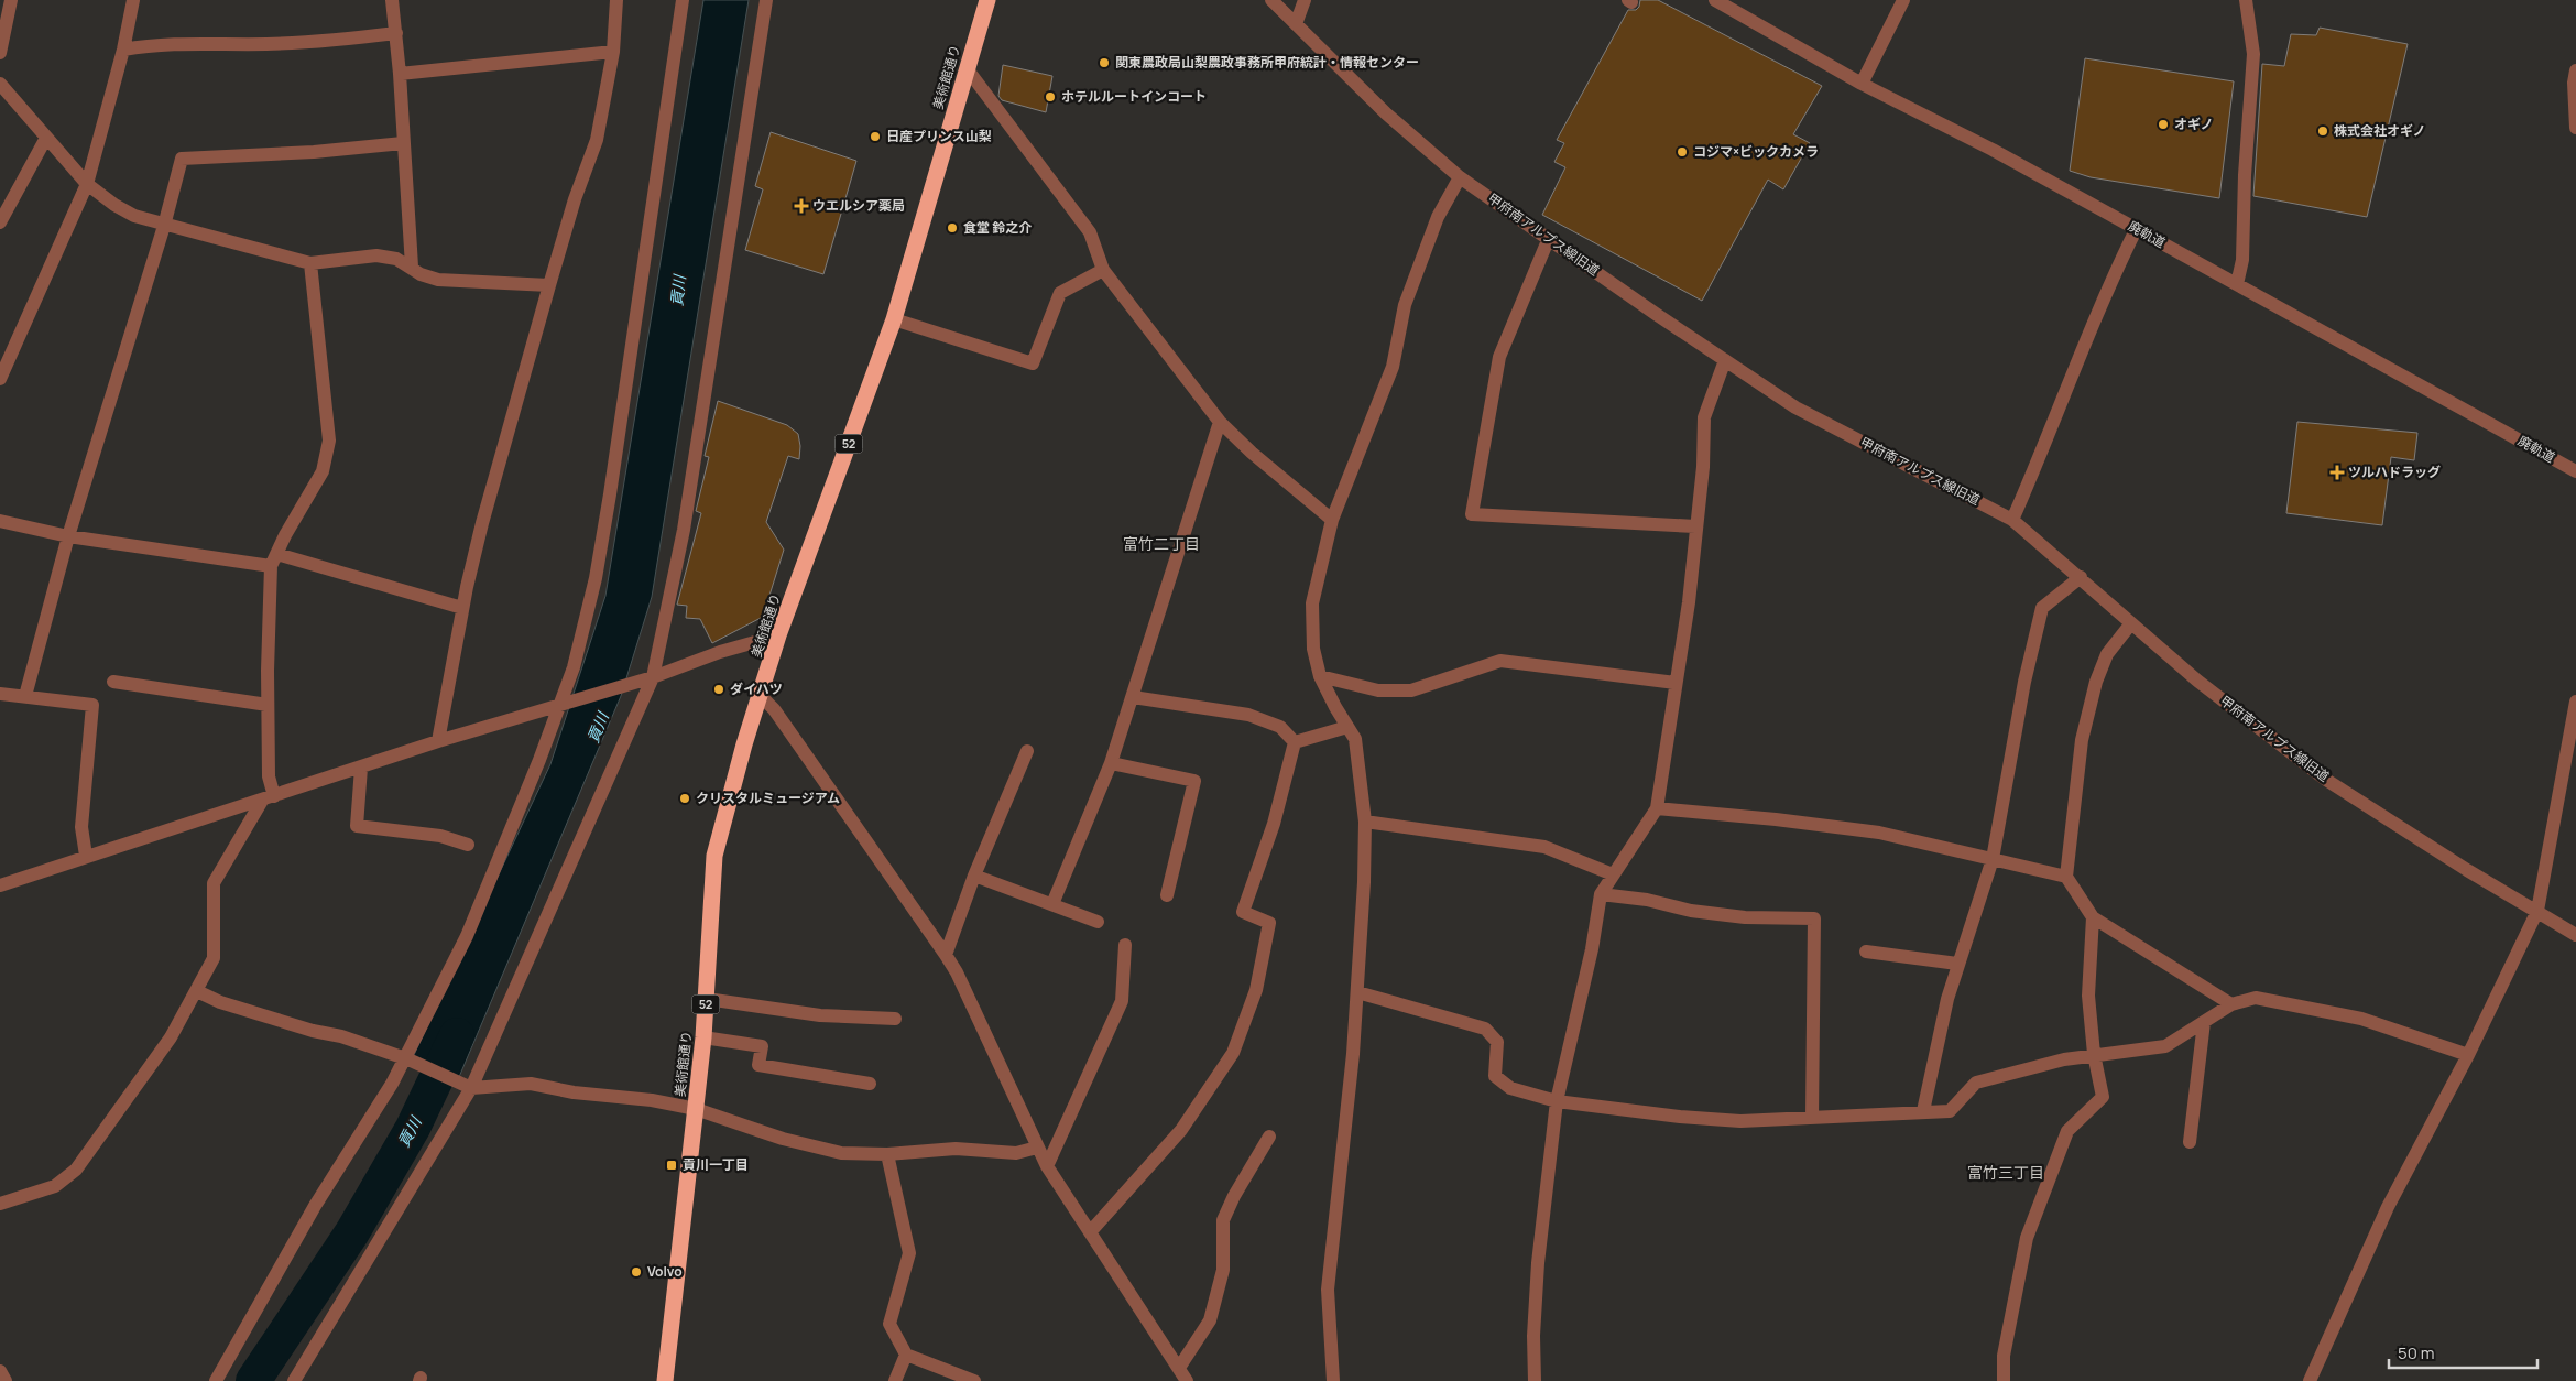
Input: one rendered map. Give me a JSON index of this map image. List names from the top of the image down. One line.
{"streets":{"highway":["美術館通り","52"],"street":["甲府南アルプス線旧道","廃軌道"]},"districts":["富竹二丁目","富竹三丁目"],"water":["貢川"],"places":{"other":["関東農政局山梨農政事務所甲府統計・情報センター","ホテルルートインコート","オギノ","株式会社オギノ","日産プリンス山梨","コジマ×ビックカメラ","食堂 鈴之介","ダイハツ","クリスタルミュージアム","Volvo"],"health":["ウエルシア薬局","ツルハドラッグ"],"transit":["貢川一丁目"]},"scale_bar":"50 m"}
